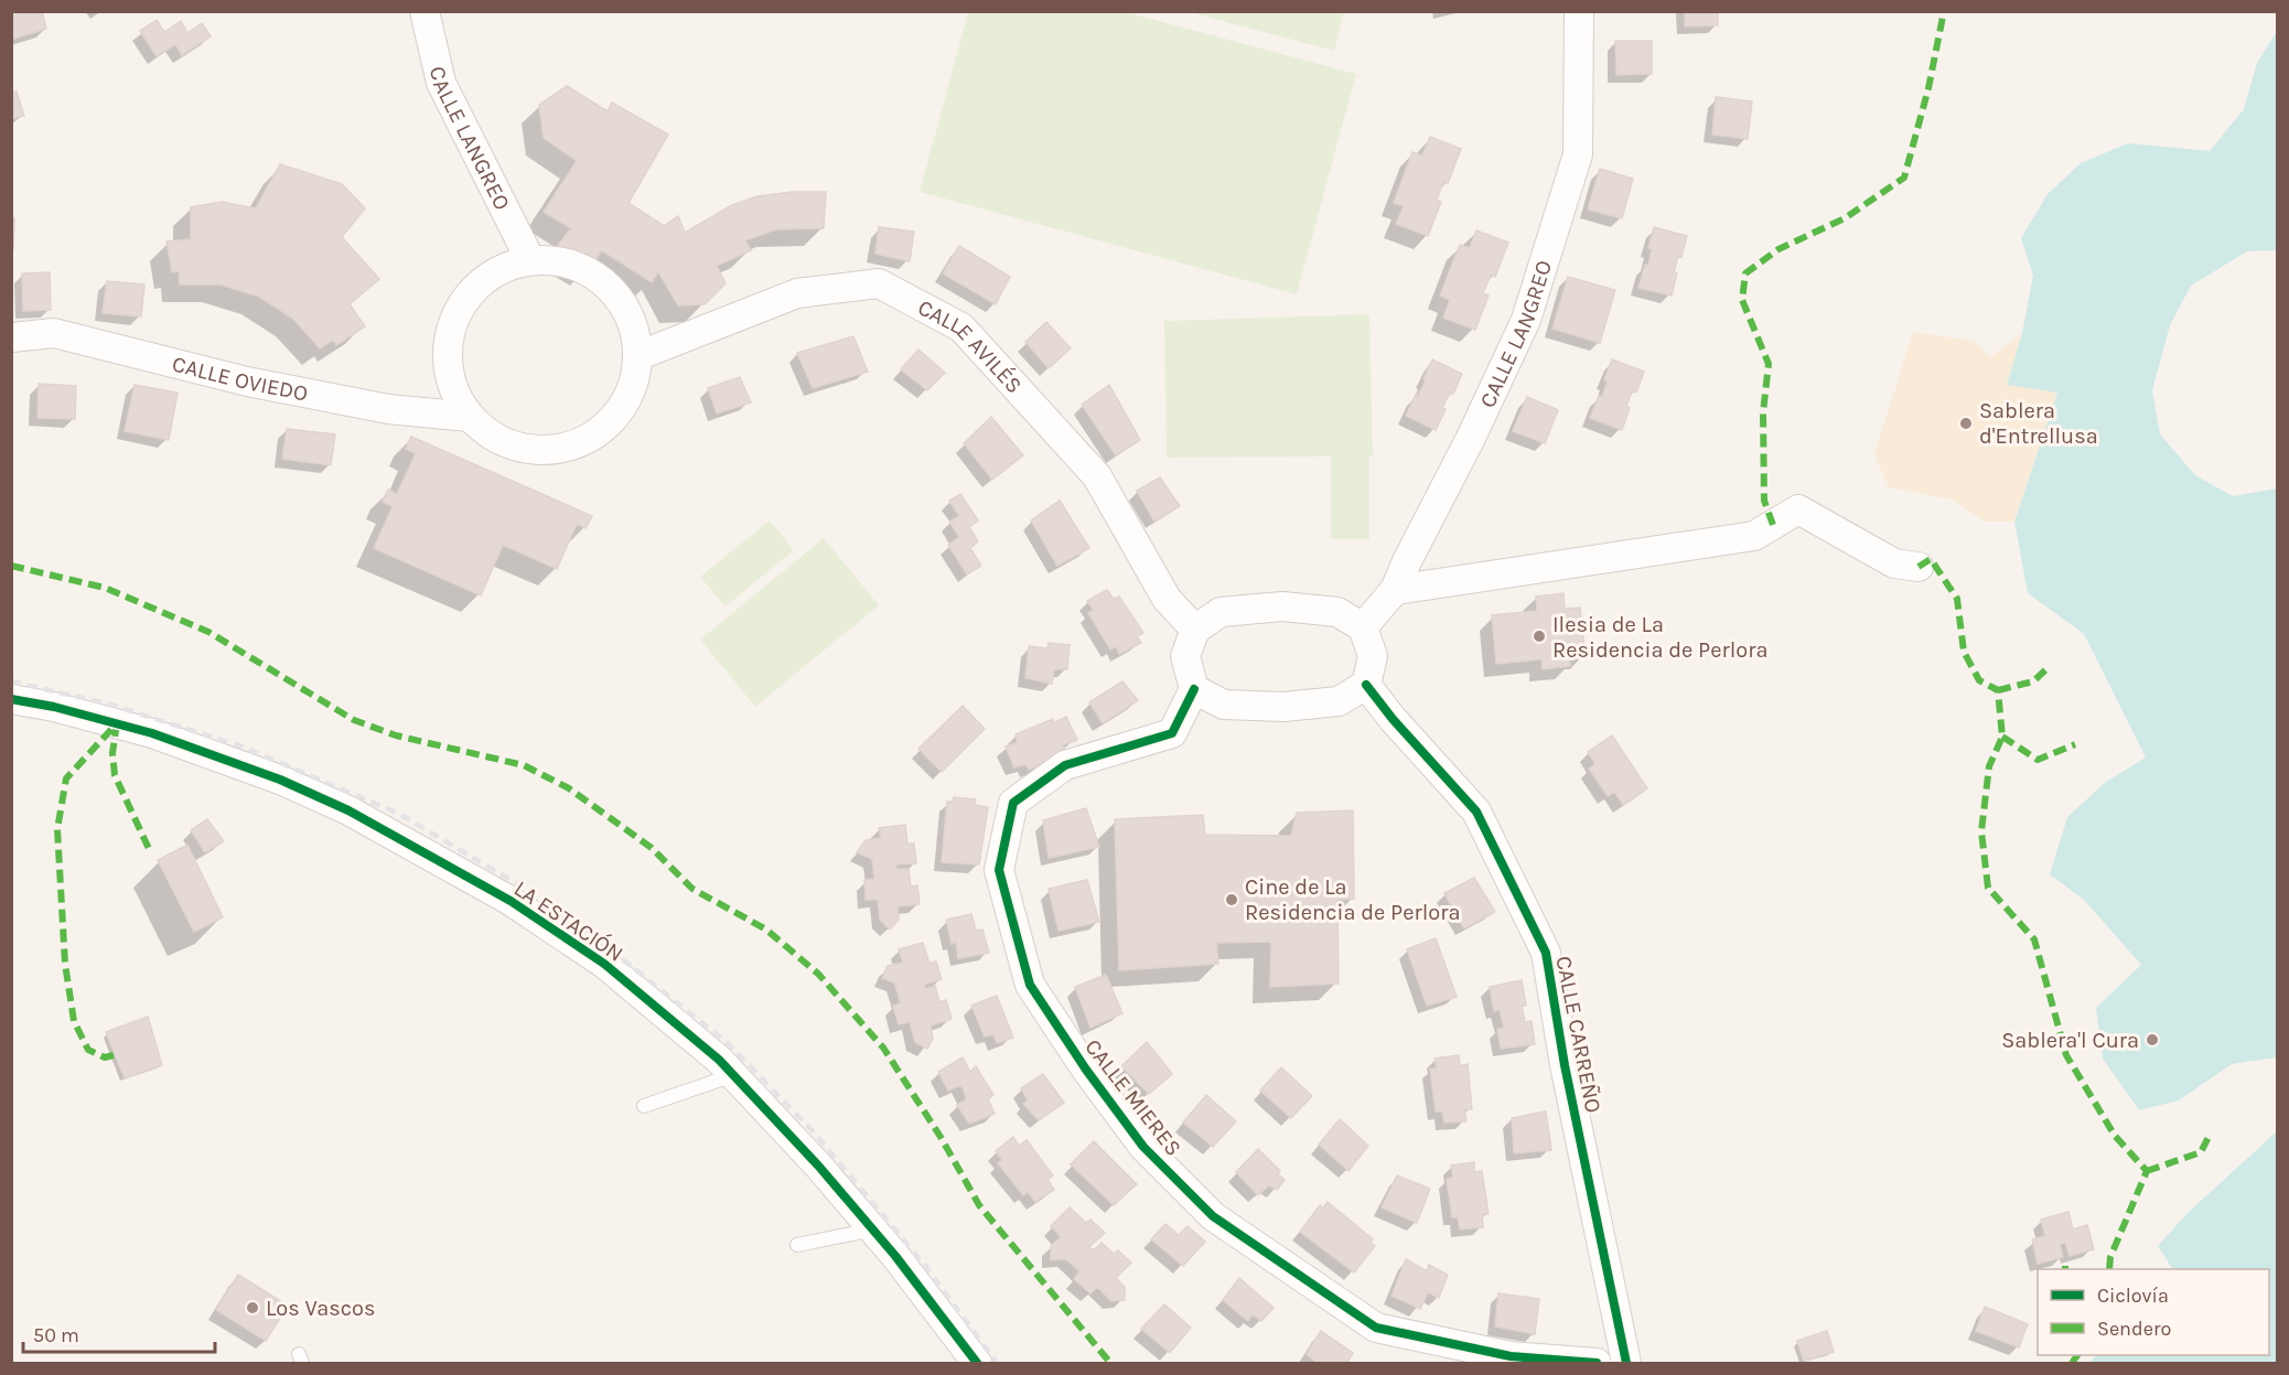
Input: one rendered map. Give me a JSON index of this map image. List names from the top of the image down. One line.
{"streets":{"street":["CALLE LANGREO","CALLE AVILÉS","CALLE OVIEDO","LA ESTACIÓN","CALLE CARREÑO","CALLE MIERES"]},"crossings":[["CALLE LANGREO","CALLE AVILÉS"],["CALLE LANGREO","CALLE OVIEDO"],["CALLE AVILÉS","CALLE OVIEDO"]],"places":["Sablera d'Entrellusa","Ilesia de La Residencia de Perlora","Cine de La Residencia de Perlora","Sablera'l Cura","Los Vascos"],"legend":["Ciclovía","Sendero"],"scale_bar":"50 m"}
